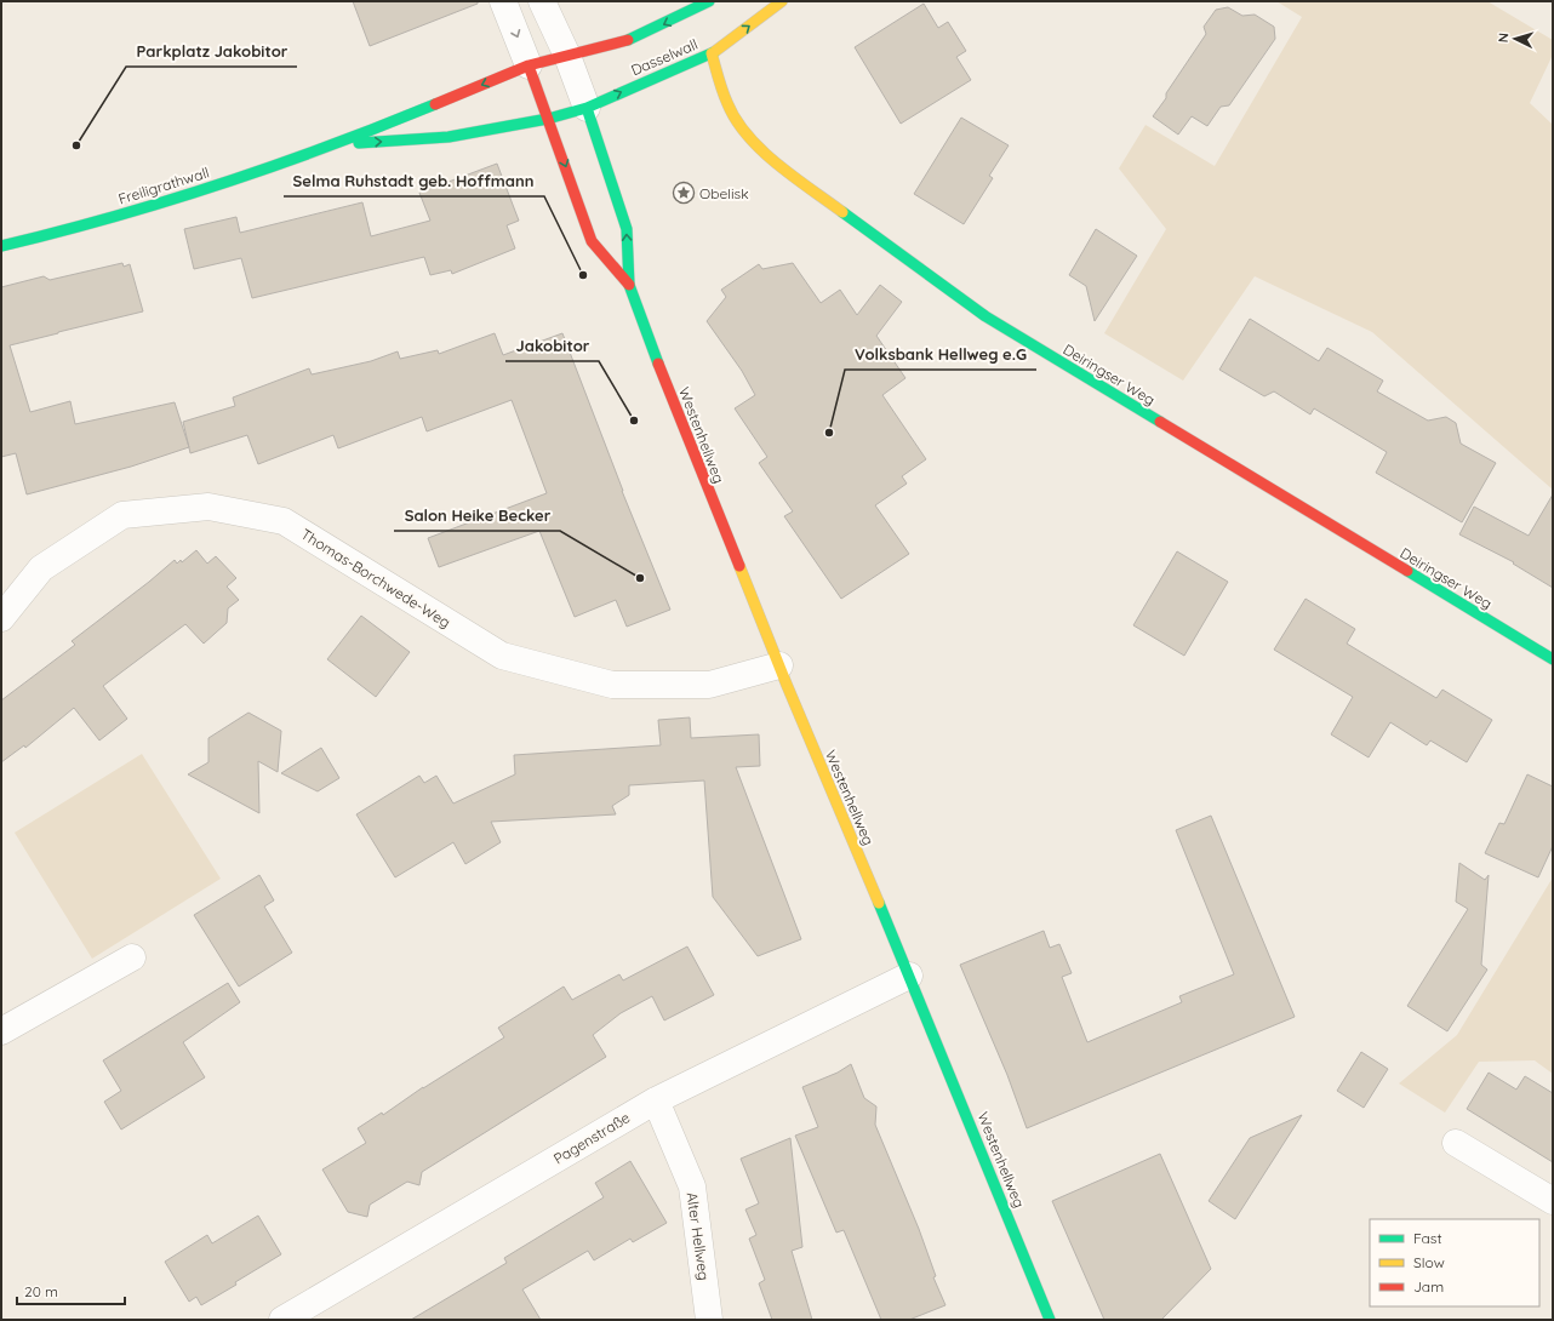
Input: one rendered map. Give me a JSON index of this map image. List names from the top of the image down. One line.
{"streets":{"street":["Dasselwall","Freiligrathwall","Deiringser Weg","Westenhellweg","Thomas-Borchwede-Weg","Pagenstraße","Alter Hellweg"]},"crossings":[["Dasselwall","Freiligrathwall"],["Dasselwall","Deiringser Weg"],["Dasselwall","Westenhellweg"],["Freiligrathwall","Westenhellweg"],["Westenhellweg","Thomas-Borchwede-Weg"],["Westenhellweg","Pagenstraße"],["Pagenstraße","Alter Hellweg"]],"places":{"other":["Parkplatz Jakobitor","Selma Ruhstadt geb. Hoffmann","Jakobitor","Volksbank Hellweg e.G","Salon Heike Becker"],"place":["Obelisk"]},"legend":["Fast","Slow","Jam"],"scale_bar":"20 m","north":"left"}
